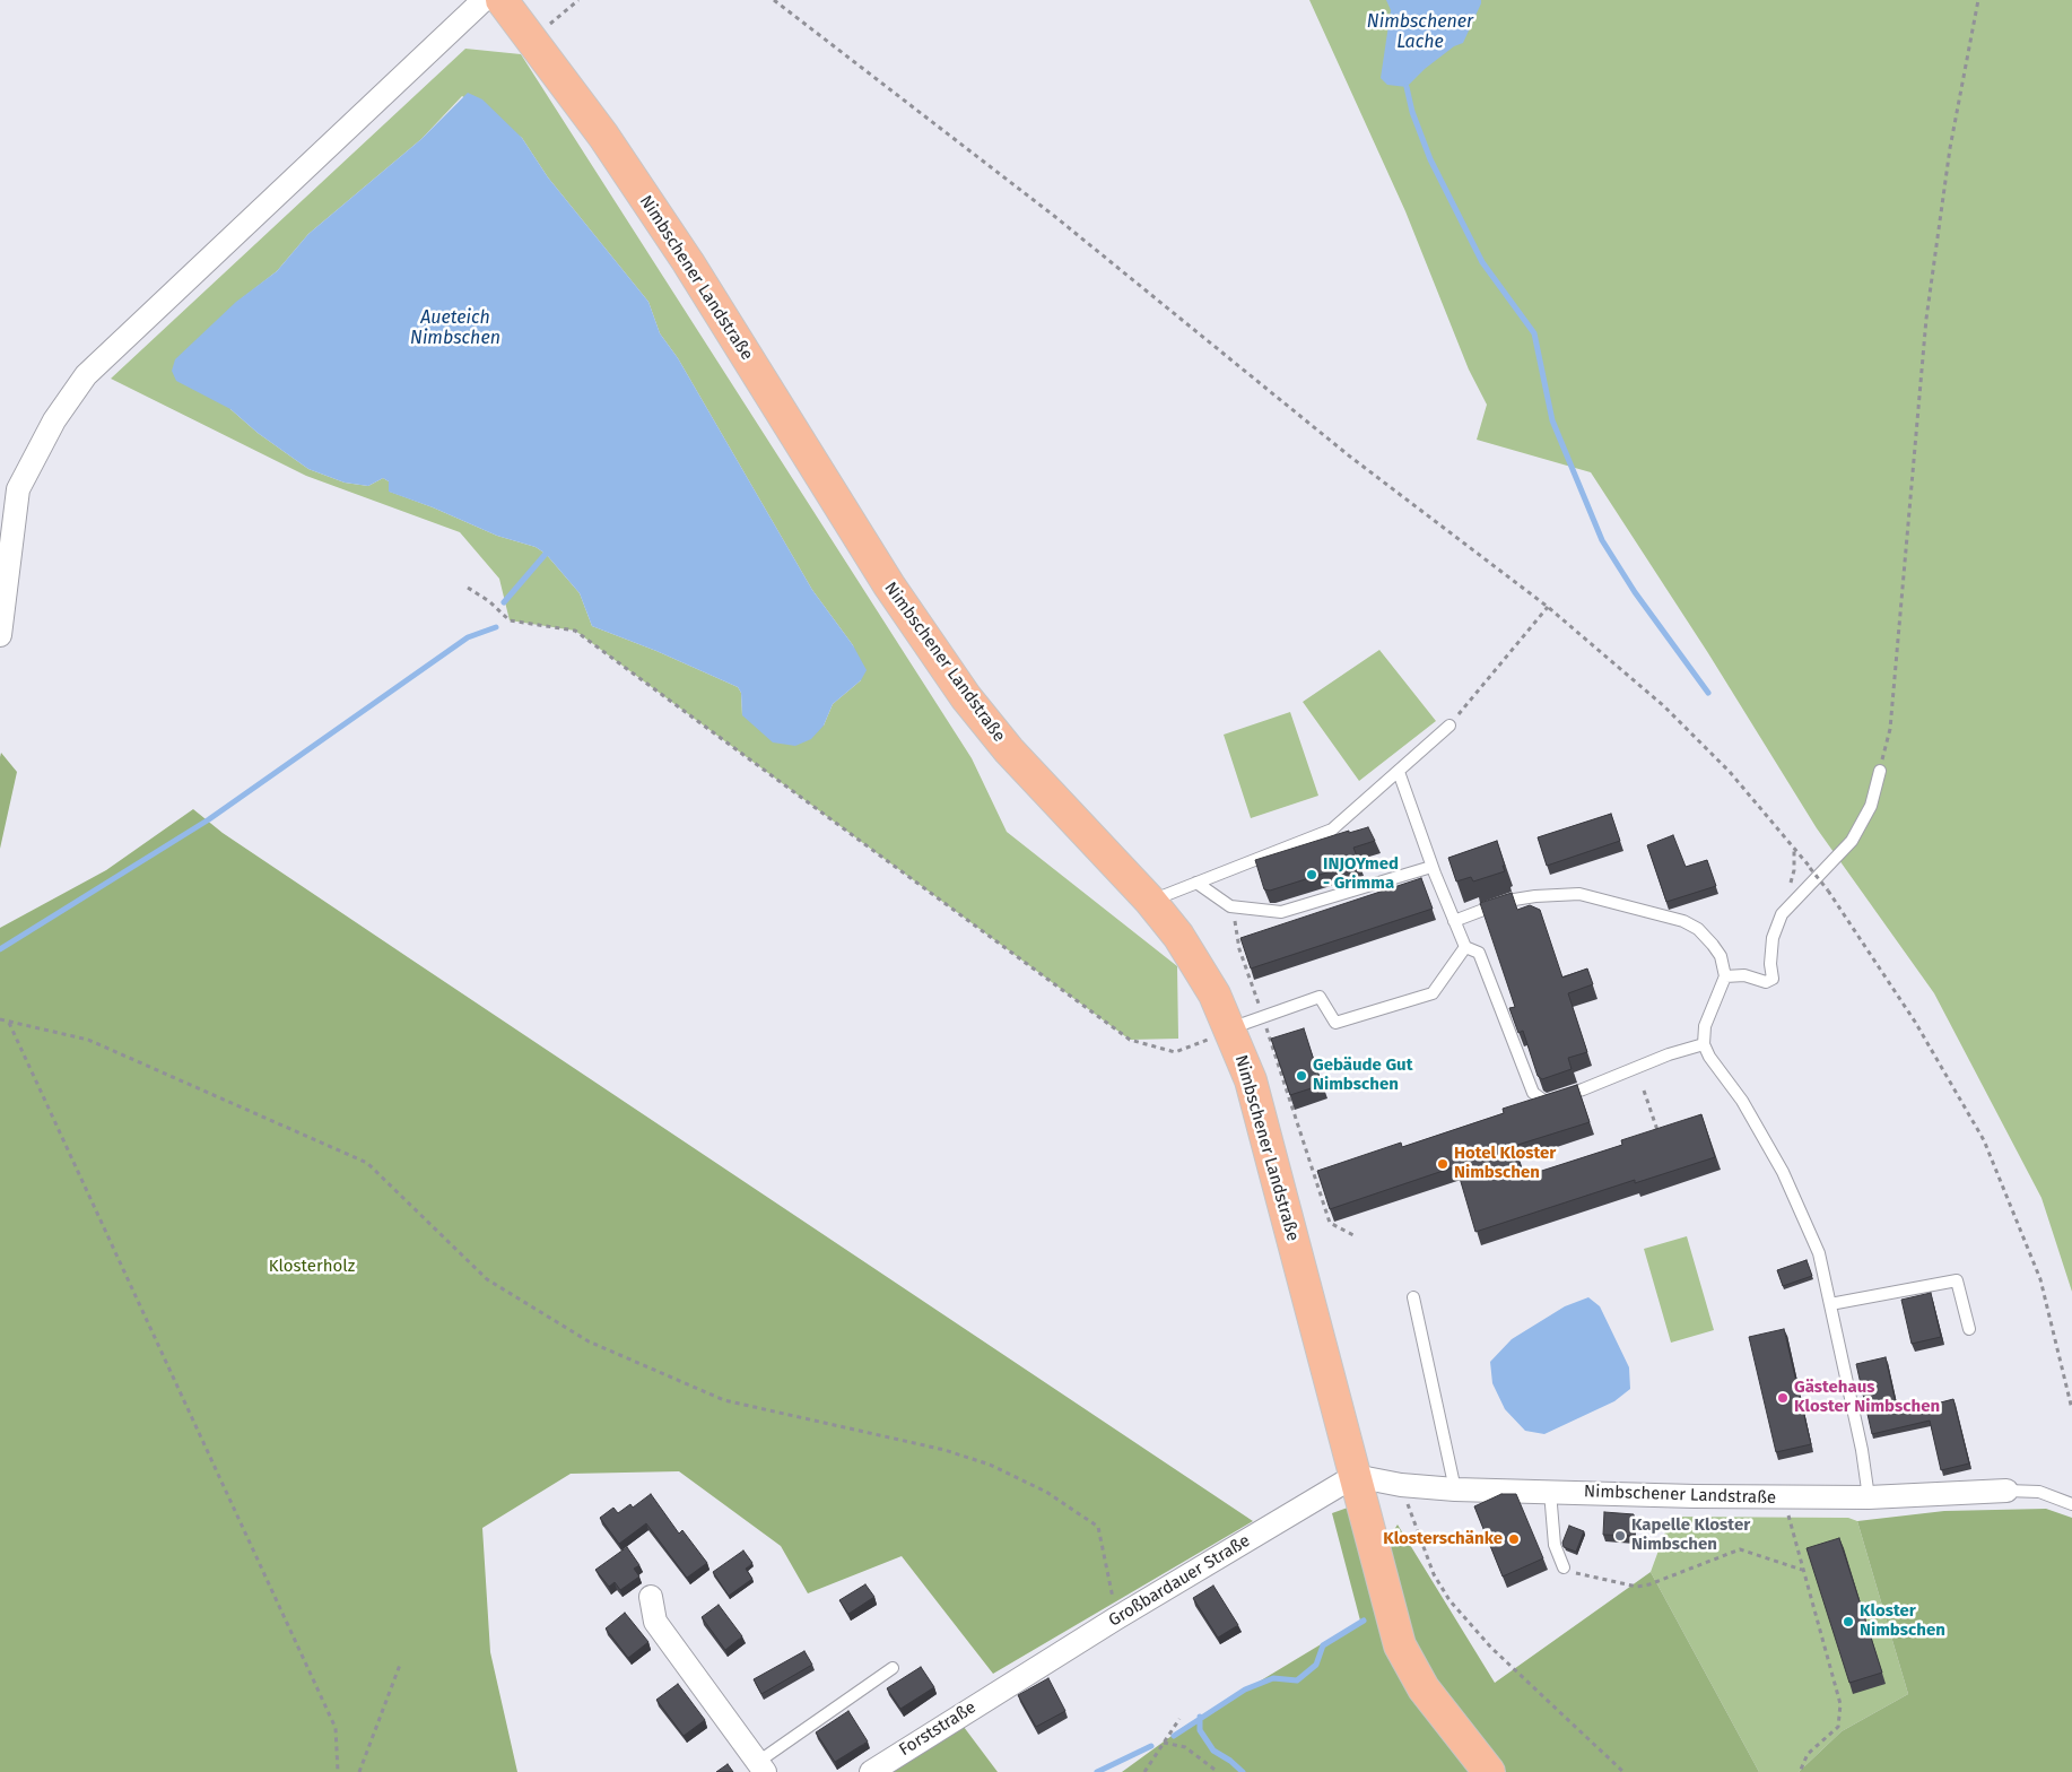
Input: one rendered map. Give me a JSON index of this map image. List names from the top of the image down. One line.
{"streets":{"main road":["Nimbschener Landstraße"],"street":["Großbardauer Straße","Forststraße"]},"crossings":[["Nimbschener Landstraße","Großbardauer Straße"],["Großbardauer Straße","Forststraße"]],"water":["Nimbschener Lache","Aueteich Nimbschen"],"parks":["Klosterholz"],"places":["INJOYmed - Grimma","Gebäude Gut Nimbschen","Hotel Kloster Nimbschen","Gästehaus Kloster Nimbschen","Kapelle Kloster Nimbschen","Klosterschänke","Kloster Nimbschen"]}
